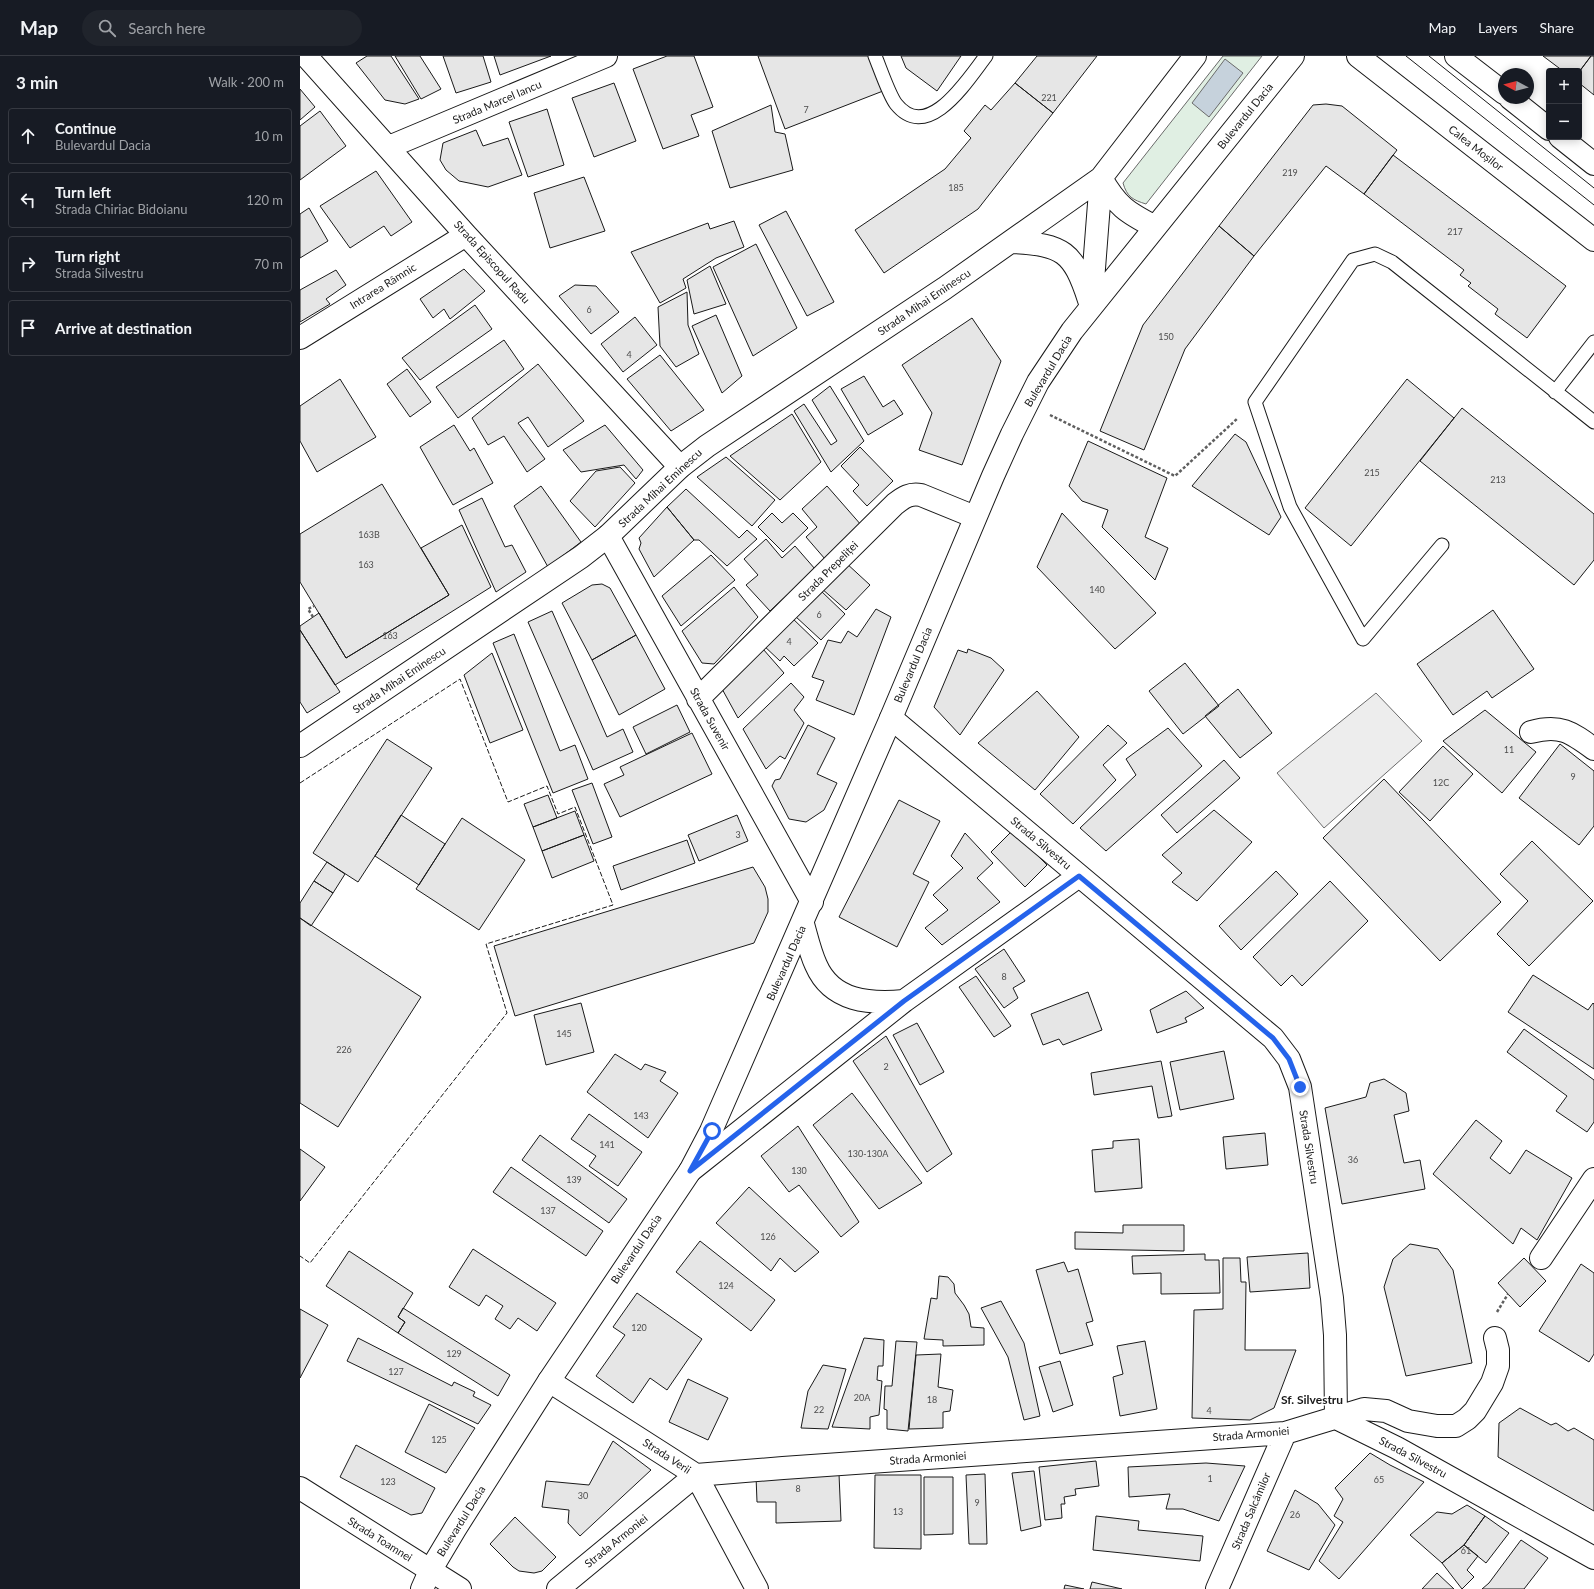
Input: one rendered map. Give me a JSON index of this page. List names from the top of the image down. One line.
{"streets":{"street":["Strada Marcel Iancu","Bulevardul Dacia","Calea Moșilor","Strada Episcopul Radu","Intrarea Râmnic","Strada Mihai Eminescu","Strada Prepeliței","Strada Suvenir","Strada Silvestru","Strada Armoniei","Strada Verii","Strada Salcâmilor","Strada Toamnei"]},"crossings":[["Strada Marcel Iancu","Strada Episcopul Radu"],["Bulevardul Dacia","Strada Prepeliței"],["Bulevardul Dacia","Strada Suvenir"],["Bulevardul Dacia","Strada Silvestru"],["Bulevardul Dacia","Strada Verii"],["Bulevardul Dacia","Strada Toamnei"],["Strada Episcopul Radu","Intrarea Râmnic"],["Strada Episcopul Radu","Strada Mihai Eminescu"],["Strada Mihai Eminescu","Strada Suvenir"],["Strada Prepeliței","Strada Suvenir"],["Strada Silvestru","Strada Armoniei"],["Strada Armoniei","Strada Verii"],["Strada Armoniei","Strada Salcâmilor"]],"districts":["Sf. Silvestru"],"house_numbers":["221","7","219","185","217","6","150","4","215","213","163B","163","140","6","163","4","11","9","12C","3","8","145","226","2","143","141","130-130A","36","130","139","137","126","124","120","129","127","20A","18","22","4","125","1","65","123","8","30","9","13","26","61"],"north":"left","page":{"header":"Map","search":"Search here","nav":["Map","Layers","Share"],"heading":["3 min","Walk · 200 m"],"map_buttons":["+","−"],"list":[["Continue","Bulevardul Dacia","10 m"],["Turn left","Strada Chiriac Bidoianu","120 m"],["Turn right","Strada Silvestru","70 m"],"Arrive at destination"]}}
